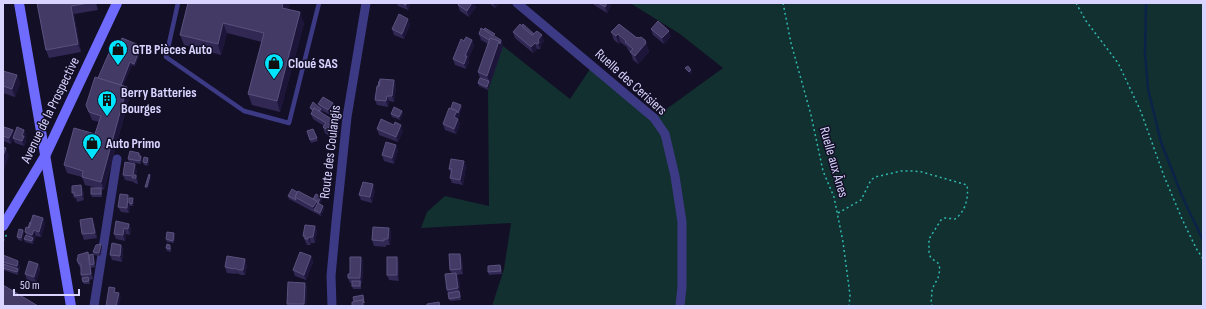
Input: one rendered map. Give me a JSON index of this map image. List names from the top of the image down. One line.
{"streets":{"street":["Ruelle des Cerisiers","Avenue de la Prospective","Route des Coulangis"],"path":["Ruelle aux Ânes"]},"places":{"shop":["GTB Pièces Auto","Cloué SAS","Auto Primo"],"building":["Berry Batteries Bourges"]},"scale_bar":"50 m"}
